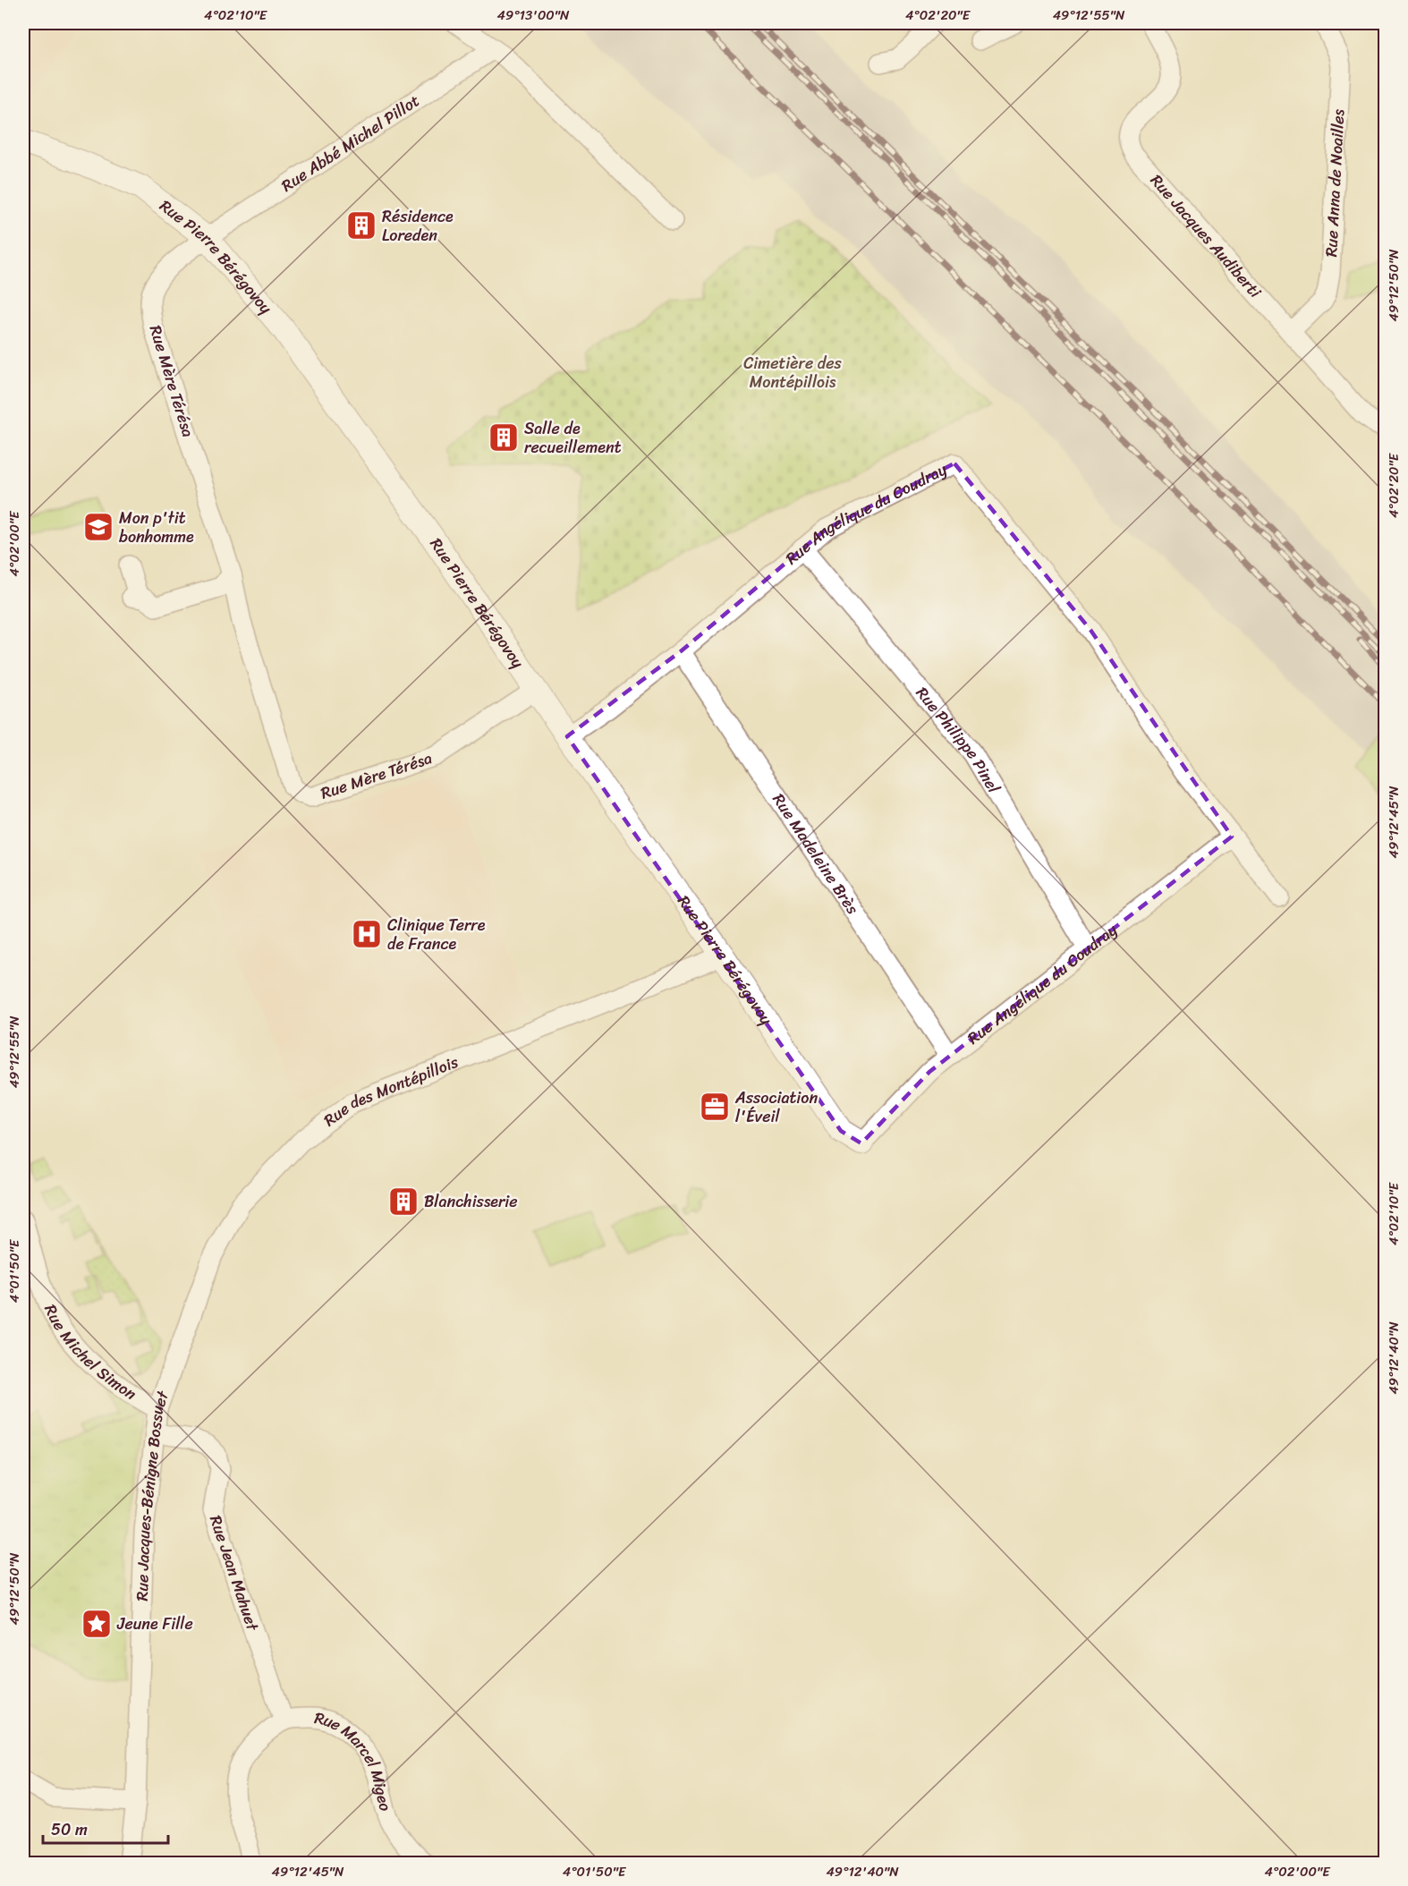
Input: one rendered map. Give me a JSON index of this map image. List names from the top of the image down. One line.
{"streets":{"street":["Rue Abbé Michel Pillot","Rue Anna de Noailles","Rue Jacques Audiberti","Rue Pierre Bérégovoy","Rue Mère Térésa","Rue Angélique du Coudray","Rue Philippe Pinel","Rue Madeleine Brès","Rue des Montépillois","Rue Michel Simon","Rue Jacques-Bénigne Bossuet","Rue Jean Mahuet","Rue Marcel Migeo"]},"crossings":[["Rue Abbé Michel Pillot","Rue Pierre Bérégovoy"],["Rue Abbé Michel Pillot","Rue Mère Térésa"],["Rue Anna de Noailles","Rue Jacques Audiberti"],["Rue Pierre Bérégovoy","Rue Mère Térésa"],["Rue Pierre Bérégovoy","Rue Angélique du Coudray"],["Rue Pierre Bérégovoy","Rue des Montépillois"],["Rue Angélique du Coudray","Rue Philippe Pinel"],["Rue Angélique du Coudray","Rue Madeleine Brès"],["Rue des Montépillois","Rue Jacques-Bénigne Bossuet"],["Rue Michel Simon","Rue Jacques-Bénigne Bossuet"],["Rue Jacques-Bénigne Bossuet","Rue Jean Mahuet"],["Rue Jean Mahuet","Rue Marcel Migeo"]],"parks":["Cimetière des Montépillois"],"places":{"building":["Résidence Loreden","Salle de recueillement","Blanchisserie"],"school or university":["Mon p'tit bonhomme"],"hospital":["Clinique Terre de France"],"office":["Association l'Éveil"],"place":["Jeune Fille"]},"scale_bar":"50 m","coordinates":["4°02'10\"E","49°13'00\"N","4°02'20\"E","49°12'55\"N","49°12'50\"N","4°02'00\"E","49°12'45\"N","4°01'50\"E","49°12'40\"N"]}
